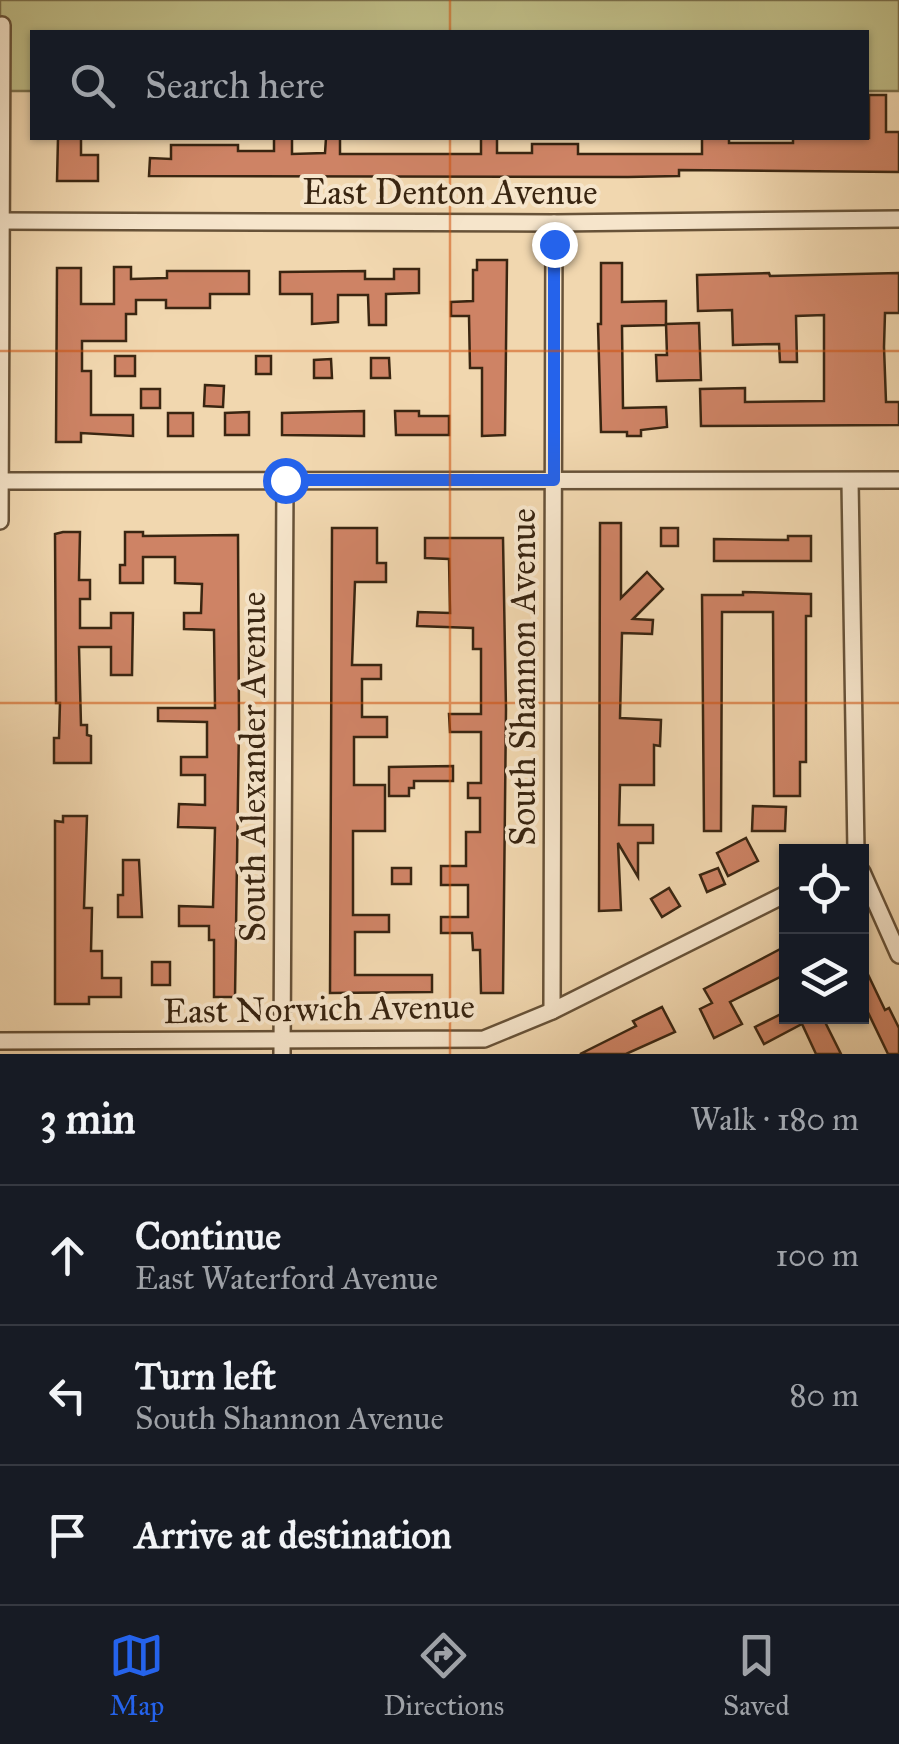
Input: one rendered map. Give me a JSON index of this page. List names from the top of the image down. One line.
{"streets":{"street":["East Denton Avenue","South Shannon Avenue","South Alexander Avenue","East Norwich Avenue"]},"crossings":[["East Denton Avenue","South Shannon Avenue"],["South Shannon Avenue","East Norwich Avenue"],["South Alexander Avenue","East Norwich Avenue"]],"page":{"search":"Search here","heading":["3 min","Walk · 180 m"],"list":[["Continue","East Waterford Avenue","100 m"],["Turn left","South Shannon Avenue","80 m"],"Arrive at destination"],"nav":["Map","Directions","Saved"]}}
